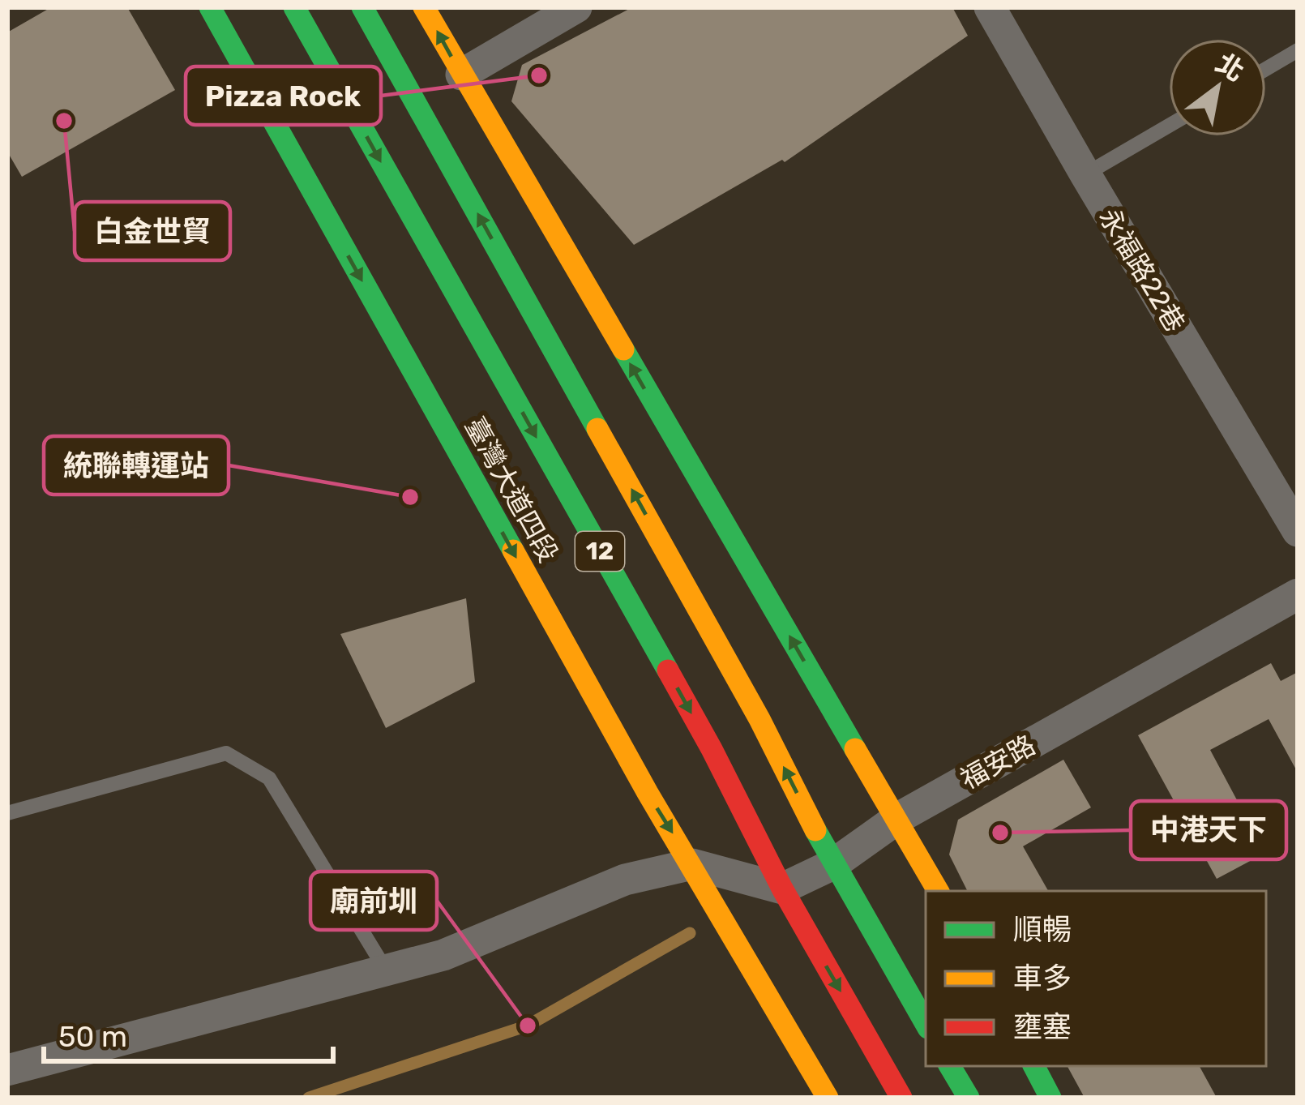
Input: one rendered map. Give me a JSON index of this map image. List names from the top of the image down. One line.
{"streets":{"main road":["臺灣大道四段","12"],"street":["永福路22巷","福安路"]},"crossings":[["臺灣大道四段","福安路"],["12","福安路"]],"places":["Pizza Rock","白金世貿","統聯轉運站","中港天下","廟前圳"],"legend":["順暢","車多","壅塞"],"scale_bar":"50 m","north":"top right"}
